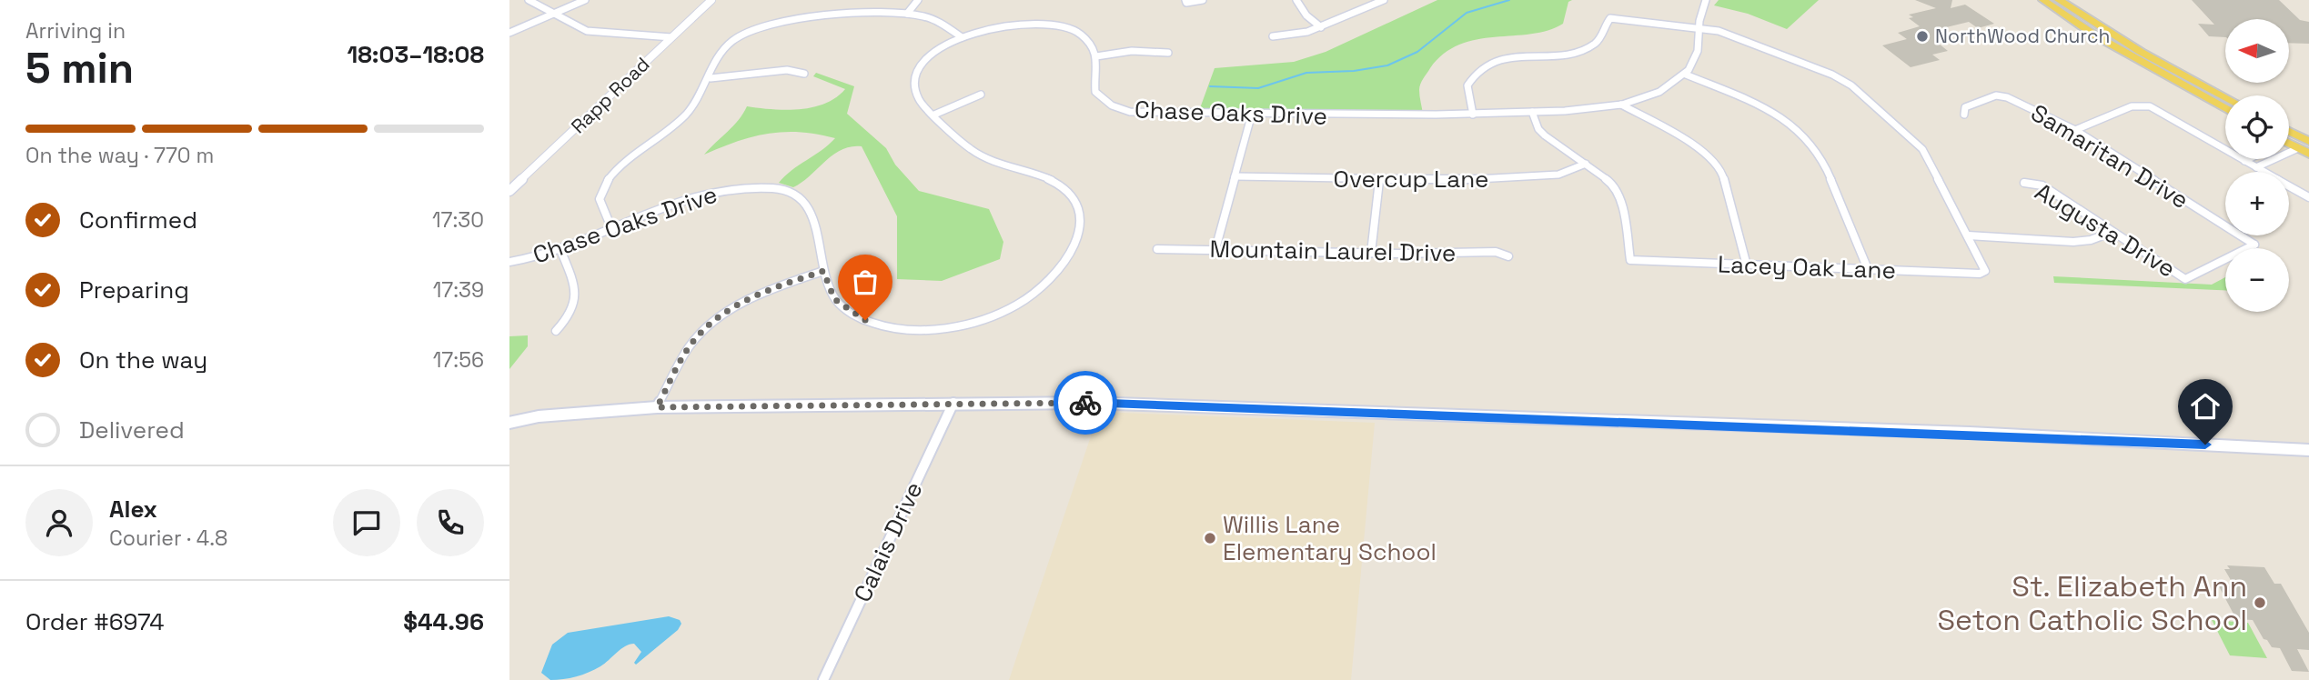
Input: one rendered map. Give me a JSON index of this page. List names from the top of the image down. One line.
{"streets":{"street":["Rapp Road","Chase Oaks Drive","Samaritan Drive","Overcup Lane","Augusta Drive","Mountain Laurel Drive","Lacey Oak Lane","Calais Drive"]},"crossings":[["Samaritan Drive","Augusta Drive"],["Overcup Lane","Lacey Oak Lane"]],"places":["NorthWood Church","Willis Lane Elementary School","St. Elizabeth Ann Seton Catholic School"],"north":"left","page":{"heading":["5 min","Arriving in","18:03–18:08"],"panel":["Alex","Courier · 4.8","Order #6974","$44.96"],"map_buttons":["+","−"],"bar":"On the way · 770 m","list":[["Confirmed","17:30"],["Preparing","17:39"],["On the way","17:56"],"Delivered"]}}
